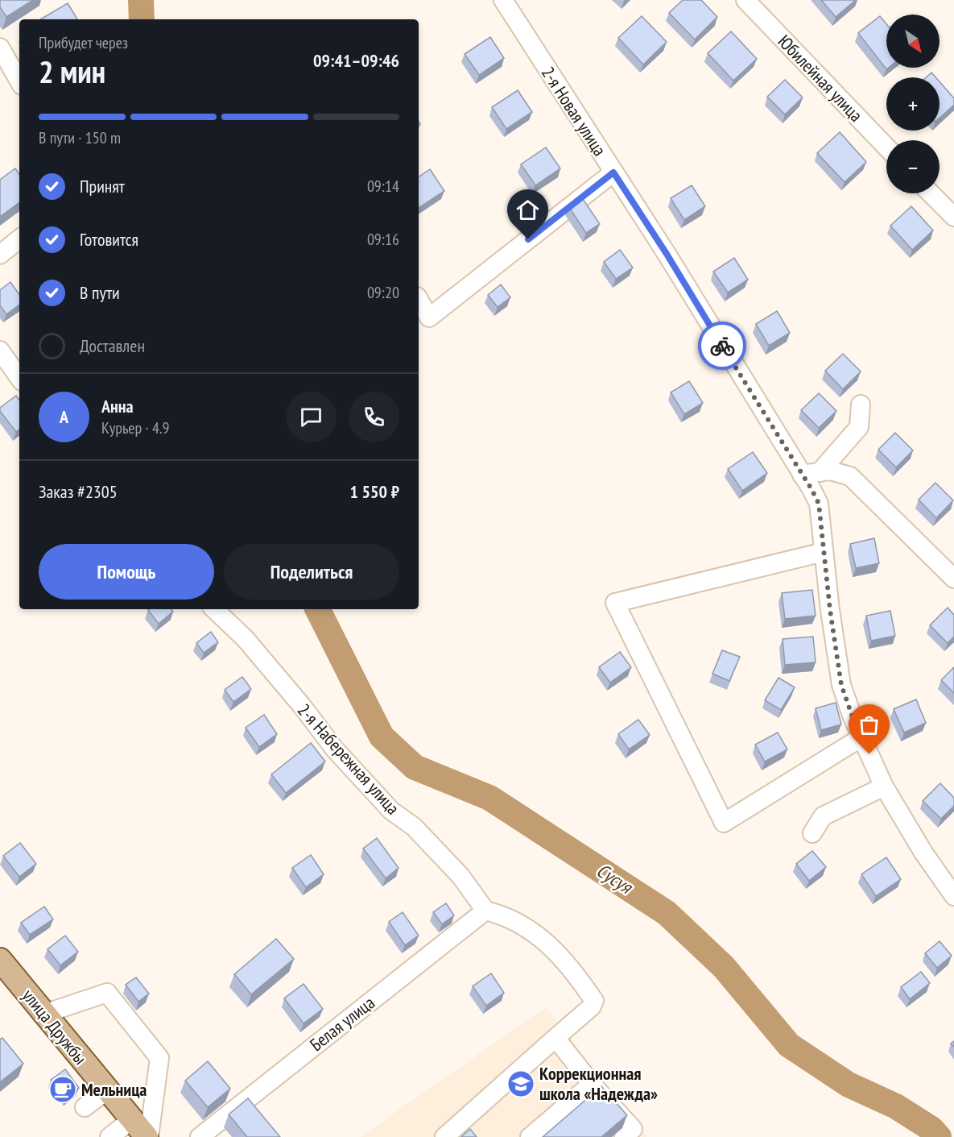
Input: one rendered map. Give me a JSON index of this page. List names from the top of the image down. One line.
{"streets":{"main road":["улица Дружбы"],"street":["Юбилейная улица","2-я Новая улица","2-я Набережная улица","Белая улица"]},"crossings":[["2-я Набережная улица","Белая улица"]],"water":["Сусуя"],"places":{"school or university":["Коррекционная школа «Надежда»"],"cafe":["Мельница"]},"north":"bottom right","page":{"map_buttons":["+","−"],"heading":["2 мин","Прибудет через","09:41–09:46"],"panel":["Анна","Курьер · 4.9","Заказ #2305","1 550 ₽"],"bar":"В пути · 150 m","list":[["Принят","09:14"],["Готовится","09:16"],["В пути","09:20"],"Доставлен"],"round":"А","buttons":["Помощь","Поделиться"]}}
